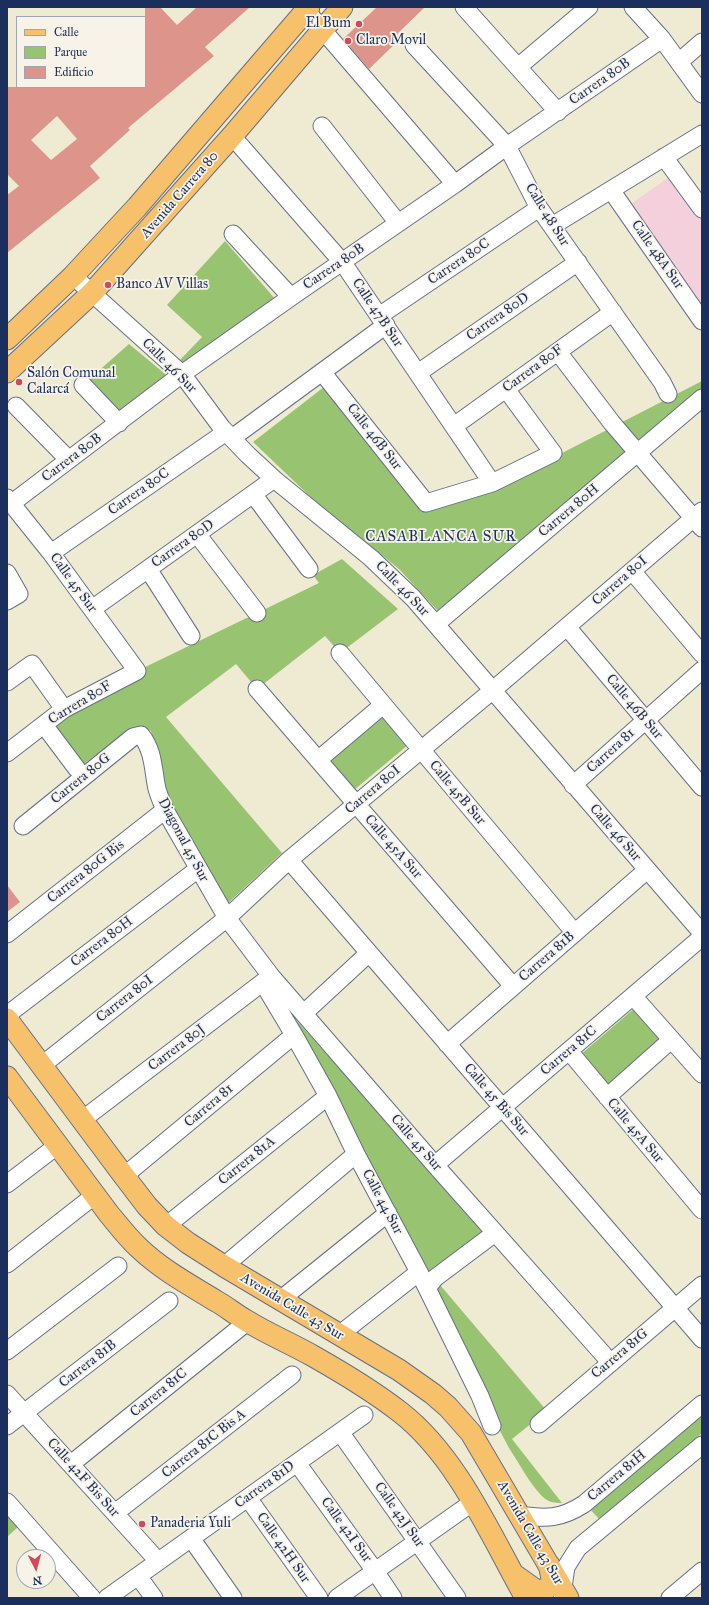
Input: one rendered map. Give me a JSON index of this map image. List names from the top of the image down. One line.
{"streets":{"main road":["Avenida Carrera 80","Avenida Calle 43 Sur"],"street":["Carrera 80B","Calle 48 Sur","Calle 48A Sur","Carrera 80C","Calle 47B Sur","Carrera 80D","Calle 46 Sur","Carrera 80F","Calle 46B Sur","Carrera 80H","Carrera 80I","Calle 45 Sur","Carrera 81","Carrera 80G","Calle 45B Sur","Diagonal 45 Sur","Calle 45A Sur","Carrera 80G Bis","Carrera 81B","Carrera 80J","Carrera 81C","Calle 45 Bis Sur","Carrera 81A","Calle 44 Sur","Carrera 81G","Carrera 81C Bis A","Carrera 81H","Calle 42F Bis Sur","Carrera 81D","Calle 42J Sur","Calle 42I Sur","Calle 42H Sur"]},"crossings":[["Carrera 80B","Calle 48 Sur"],["Carrera 80B","Calle 47B Sur"],["Carrera 80B","Calle 46 Sur"],["Carrera 80B","Calle 45 Sur"],["Avenida Carrera 80","Calle 47B Sur"],["Avenida Carrera 80","Calle 46 Sur"],["Calle 48 Sur","Carrera 80C"],["Calle 48 Sur","Carrera 80D"],["Calle 48 Sur","Carrera 80F"],["Carrera 80C","Calle 47B Sur"],["Carrera 80C","Calle 46 Sur"],["Carrera 80C","Calle 46B Sur"],["Carrera 80C","Calle 45 Sur"],["Calle 47B Sur","Carrera 80D"],["Calle 47B Sur","Carrera 80F"],["Calle 47B Sur","Calle 46B Sur"],["Carrera 80D","Calle 46 Sur"],["Carrera 80D","Calle 45 Sur"],["Calle 46 Sur","Carrera 80H"],["Calle 46 Sur","Carrera 80I"],["Calle 46 Sur","Carrera 81"],["Calle 46 Sur","Carrera 81B"],["Carrera 80F","Calle 45 Sur"],["Calle 46B Sur","Carrera 80I"],["Calle 46B Sur","Carrera 81"],["Carrera 80H","Diagonal 45 Sur"],["Carrera 80I","Calle 45 Sur"],["Carrera 80I","Calle 45B Sur"],["Carrera 80I","Diagonal 45 Sur"],["Carrera 80I","Calle 45A Sur"],["Carrera 80I","Calle 45 Bis Sur"],["Carrera 80I","Avenida Calle 43 Sur"],["Calle 45 Sur","Diagonal 45 Sur"],["Calle 45 Sur","Carrera 80J"],["Calle 45 Sur","Carrera 81C"],["Calle 45 Sur","Calle 44 Sur"],["Calle 45 Sur","Carrera 81G"],["Carrera 81","Calle 44 Sur"],["Carrera 81","Avenida Calle 43 Sur"],["Carrera 80G","Diagonal 45 Sur"],["Calle 45B Sur","Carrera 81B"],["Diagonal 45 Sur","Carrera 80G Bis"],["Calle 45A Sur","Carrera 81B"],["Calle 45A Sur","Carrera 81C"],["Carrera 81B","Calle 45 Bis Sur"],["Carrera 81B","Calle 42F Bis Sur"],["Carrera 80J","Calle 44 Sur"],["Carrera 80J","Avenida Calle 43 Sur"],["Carrera 81C","Calle 45 Bis Sur"],["Carrera 81C","Calle 42F Bis Sur"],["Calle 45 Bis Sur","Carrera 81G"],["Carrera 81A","Calle 44 Sur"],["Carrera 81A","Avenida Calle 43 Sur"],["Avenida Calle 43 Sur","Carrera 81H"],["Carrera 81C Bis A","Calle 42F Bis Sur"],["Calle 42F Bis Sur","Carrera 81D"],["Carrera 81D","Calle 42J Sur"],["Carrera 81D","Calle 42I Sur"],["Carrera 81D","Calle 42H Sur"]],"districts":["CASABLANCA SUR"],"places":["El Bum","Claro Movil","Banco AV Villas","Salón Comunal Calarcá","Panaderia Yuli"],"legend":["Calle","Parque","Edificio"],"north":"bottom"}
